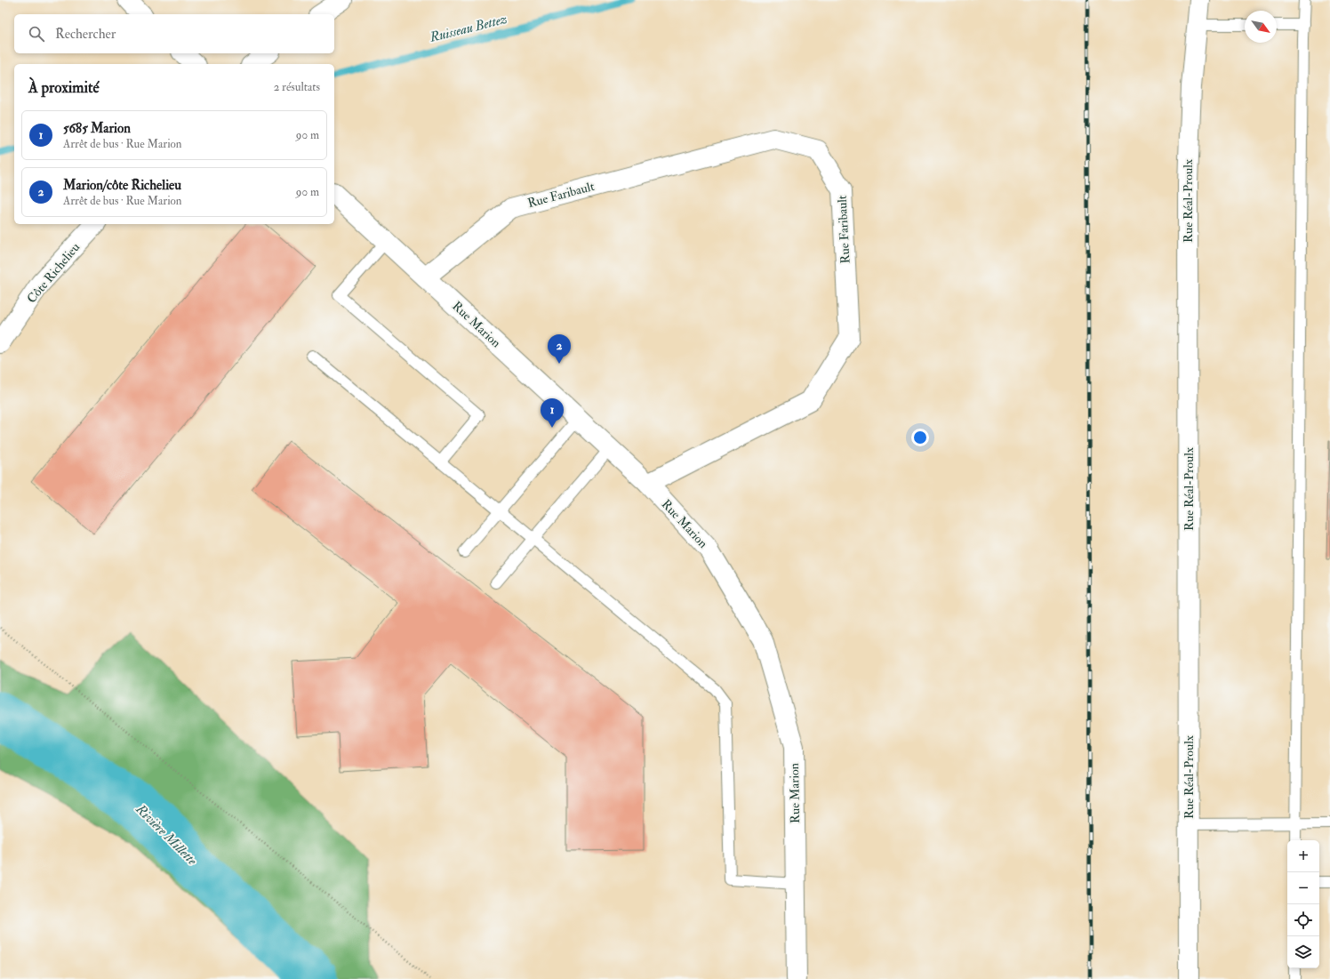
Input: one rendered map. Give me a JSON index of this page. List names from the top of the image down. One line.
{"streets":{"street":["Rue Faribault","Rue Réal-Proulx","Côte Richelieu","Rue Marion"]},"crossings":[["Rue Faribault","Rue Marion"]],"water":["Ruisseau Bettez","Rivière Millette"],"north":"bottom right","page":{"search":"Rechercher","heading":["À proximité","2 résultats"],"list":[{"mark":"1","name":"5685 Marion","note":"Arrêt de bus · Rue Marion","value":"90 m"},{"mark":"2","name":"Marion/côte Richelieu","note":"Arrêt de bus · Rue Marion","value":"90 m"}],"pins":["2","1"],"map_buttons":["+","−"]}}
